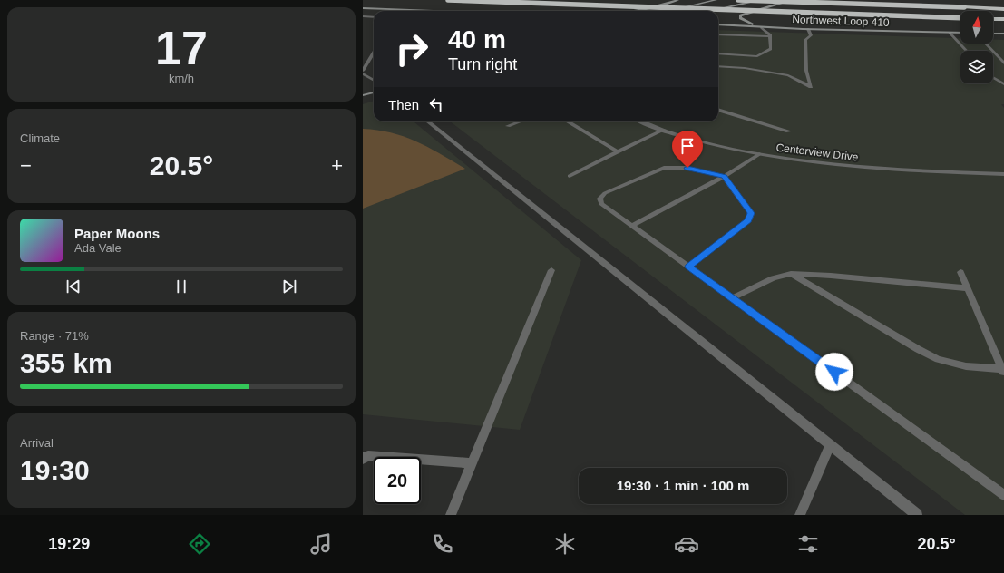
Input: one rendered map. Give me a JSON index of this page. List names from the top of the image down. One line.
{"streets":{"main road":["Northwest Loop 410"],"street":["Centerview Drive"]},"north":"top","page":{"tile":[["17","km/h"],"Climate",["Range · 71%","355 km"],["Arrival","19:30"]],"turn":["40 m","Turn right"],"then":"Then","heat":["−","20.5°","+"],"song":["Paper Moons","Ada Vale"],"limit":"20","trip":"19:30 · 1 min · 100 m","tabs":["19:29","20.5°"]}}
